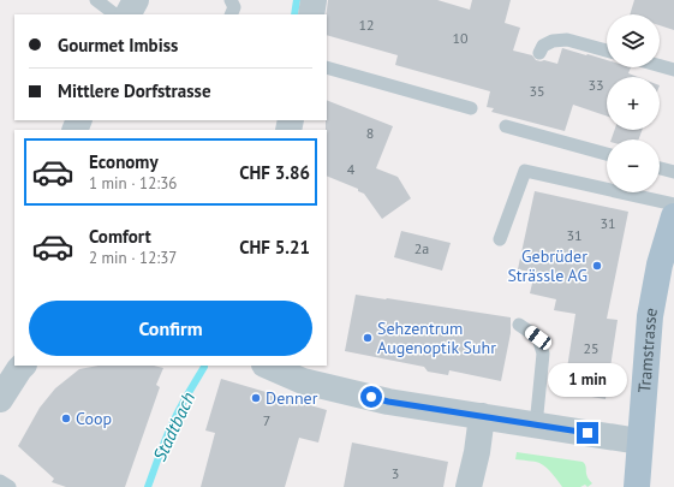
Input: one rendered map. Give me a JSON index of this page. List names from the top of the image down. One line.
{"streets":{"main road":["Tramstrasse"]},"water":["Stadtbach"],"places":["Gebrüder Strässle AG","Sehzentrum Augenoptik Suhr","Denner","Coop"],"house_numbers":["12","10","33","35","8","4","31","31","2a","25","7","3"],"page":{"map_buttons":["+","−"],"banner":["Gourmet Imbiss","Mittlere Dorfstrasse"],"list":[{"name":"Economy","note":"1 min · 12:36","value":"CHF 3.86"},{"name":"Comfort","note":"2 min · 12:37","value":"CHF 5.21"}],"buttons":"Confirm","bubble":"1 min"}}
